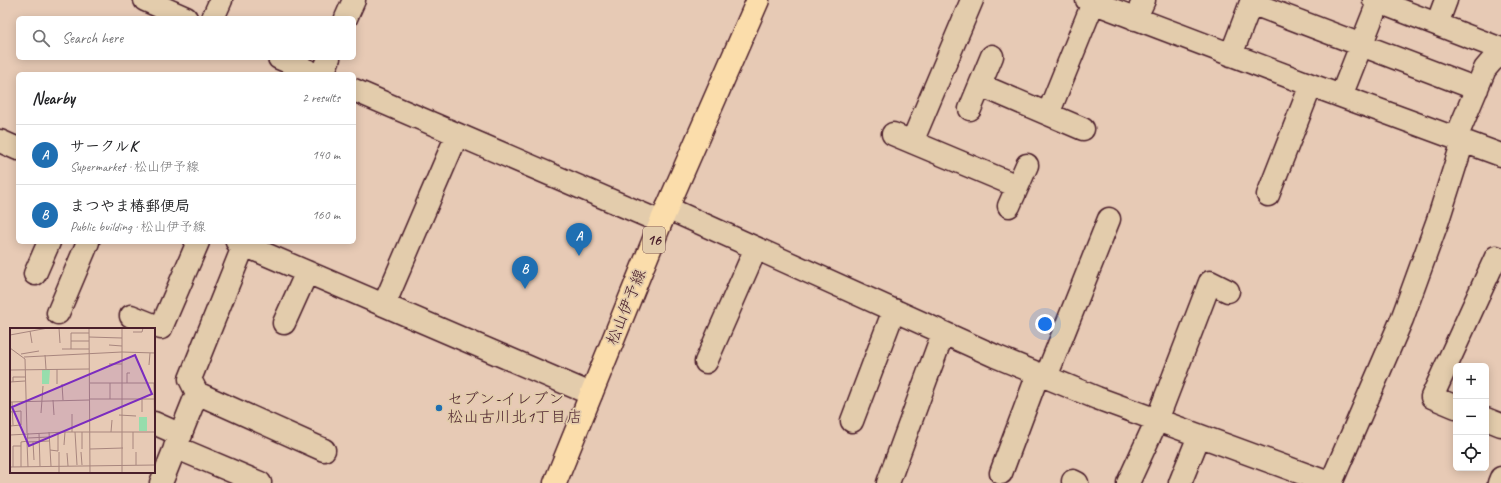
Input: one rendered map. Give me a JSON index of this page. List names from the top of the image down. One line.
{"streets":{"main road":["16","松山伊予線"]},"places":["セブン-イレブン 松山古川北1丁目店"],"page":{"search":"Search here","heading":["Nearby","2 results"],"list":[{"mark":"A","name":"サークルK","note":"Supermarket · 松山伊予線","value":"140 m"},{"mark":"B","name":"まつやま椿郵便局","note":"Public building · 松山伊予線","value":"160 m"}],"pins":["A","B"],"map_buttons":["+","−"]}}
